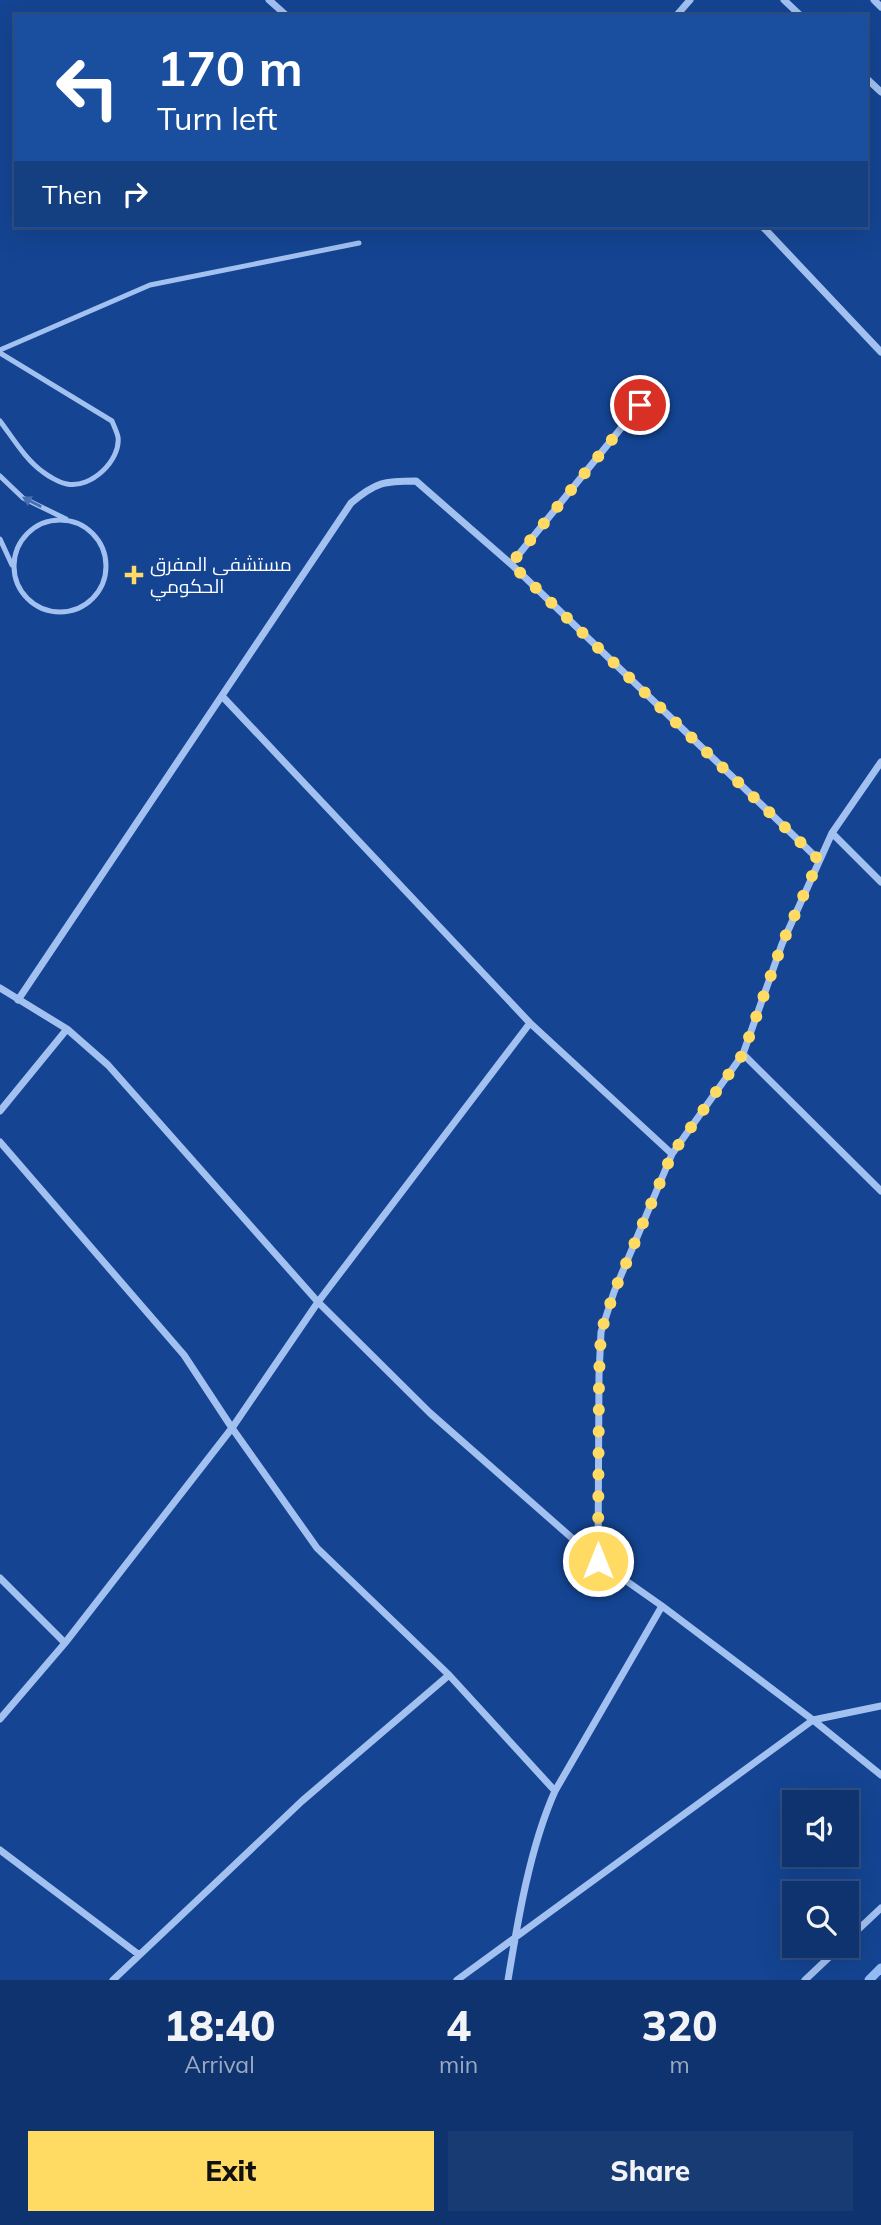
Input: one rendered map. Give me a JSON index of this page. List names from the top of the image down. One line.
{"places":{"health":["مستشفى المفرق الحكومي"]},"page":{"turn":["170 m","Turn left"],"then":"Then","eta":["18:40","Arrival","4","min","320","m"],"buttons":["Exit","Share"]}}
